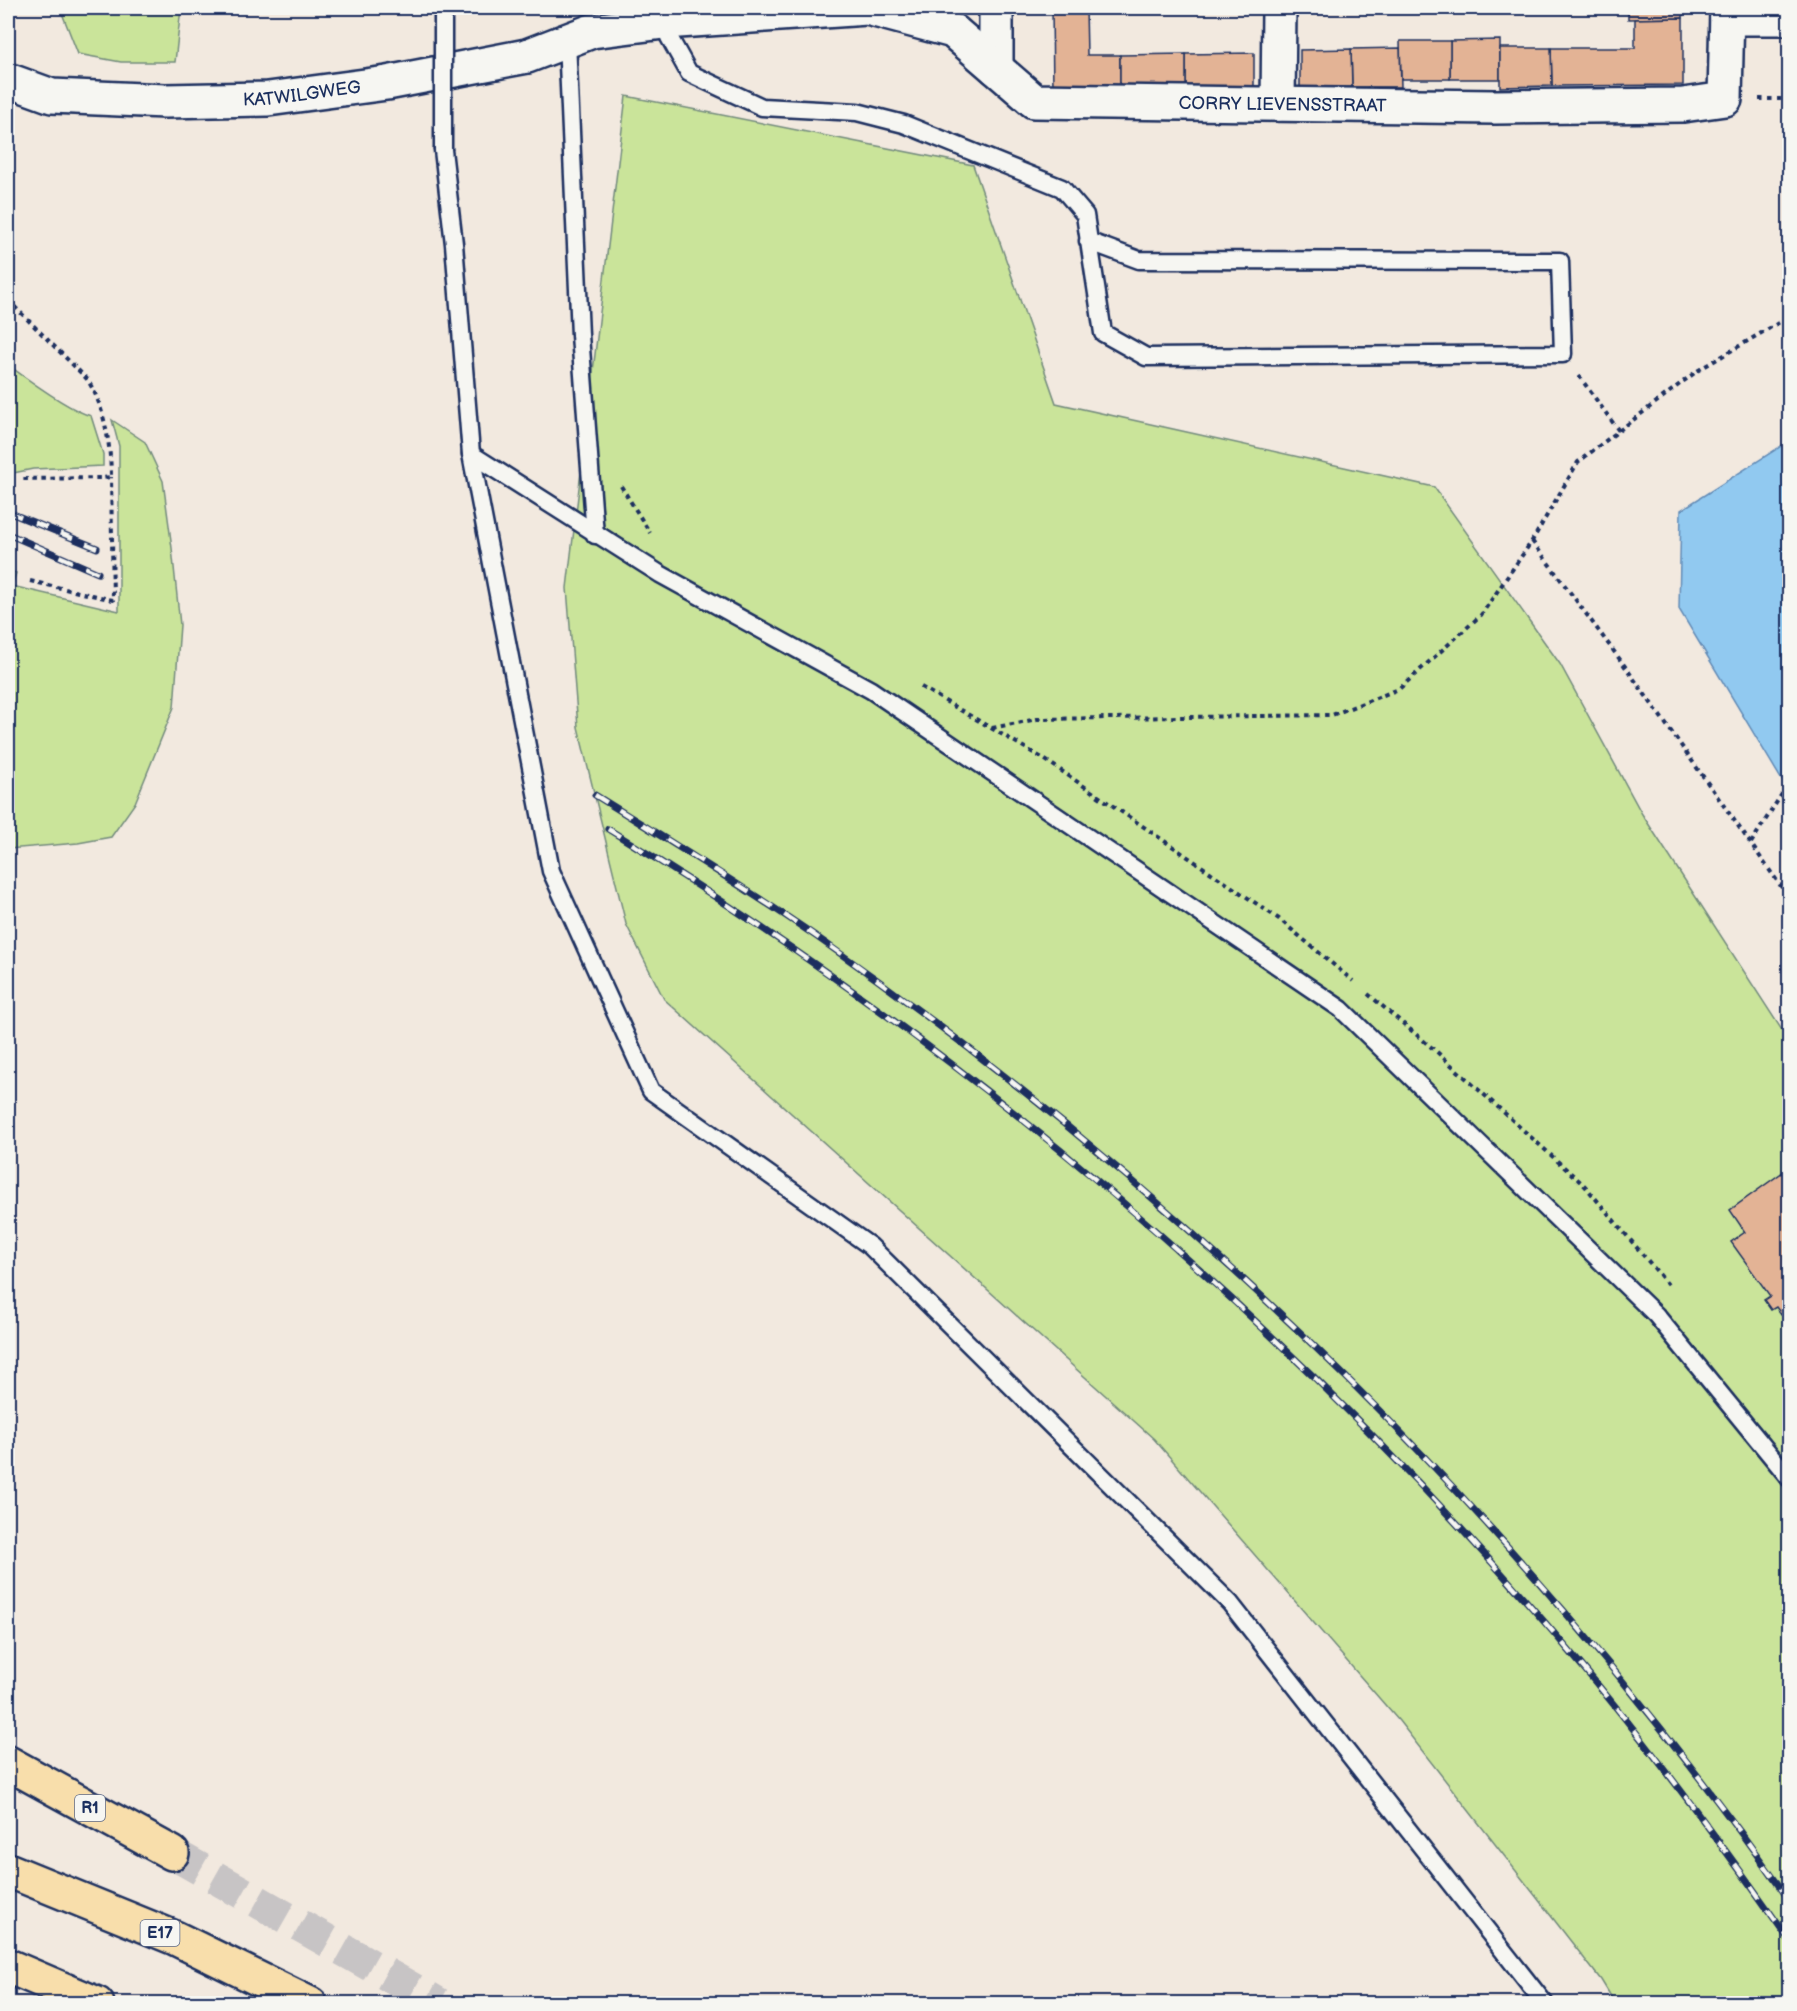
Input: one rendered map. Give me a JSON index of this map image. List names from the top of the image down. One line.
{"streets":{"highway":["R1","E17"],"street":["KATWILGWEG","CORRY LIEVENSSTRAAT"]},"crossings":[["KATWILGWEG","CORRY LIEVENSSTRAAT"]]}
